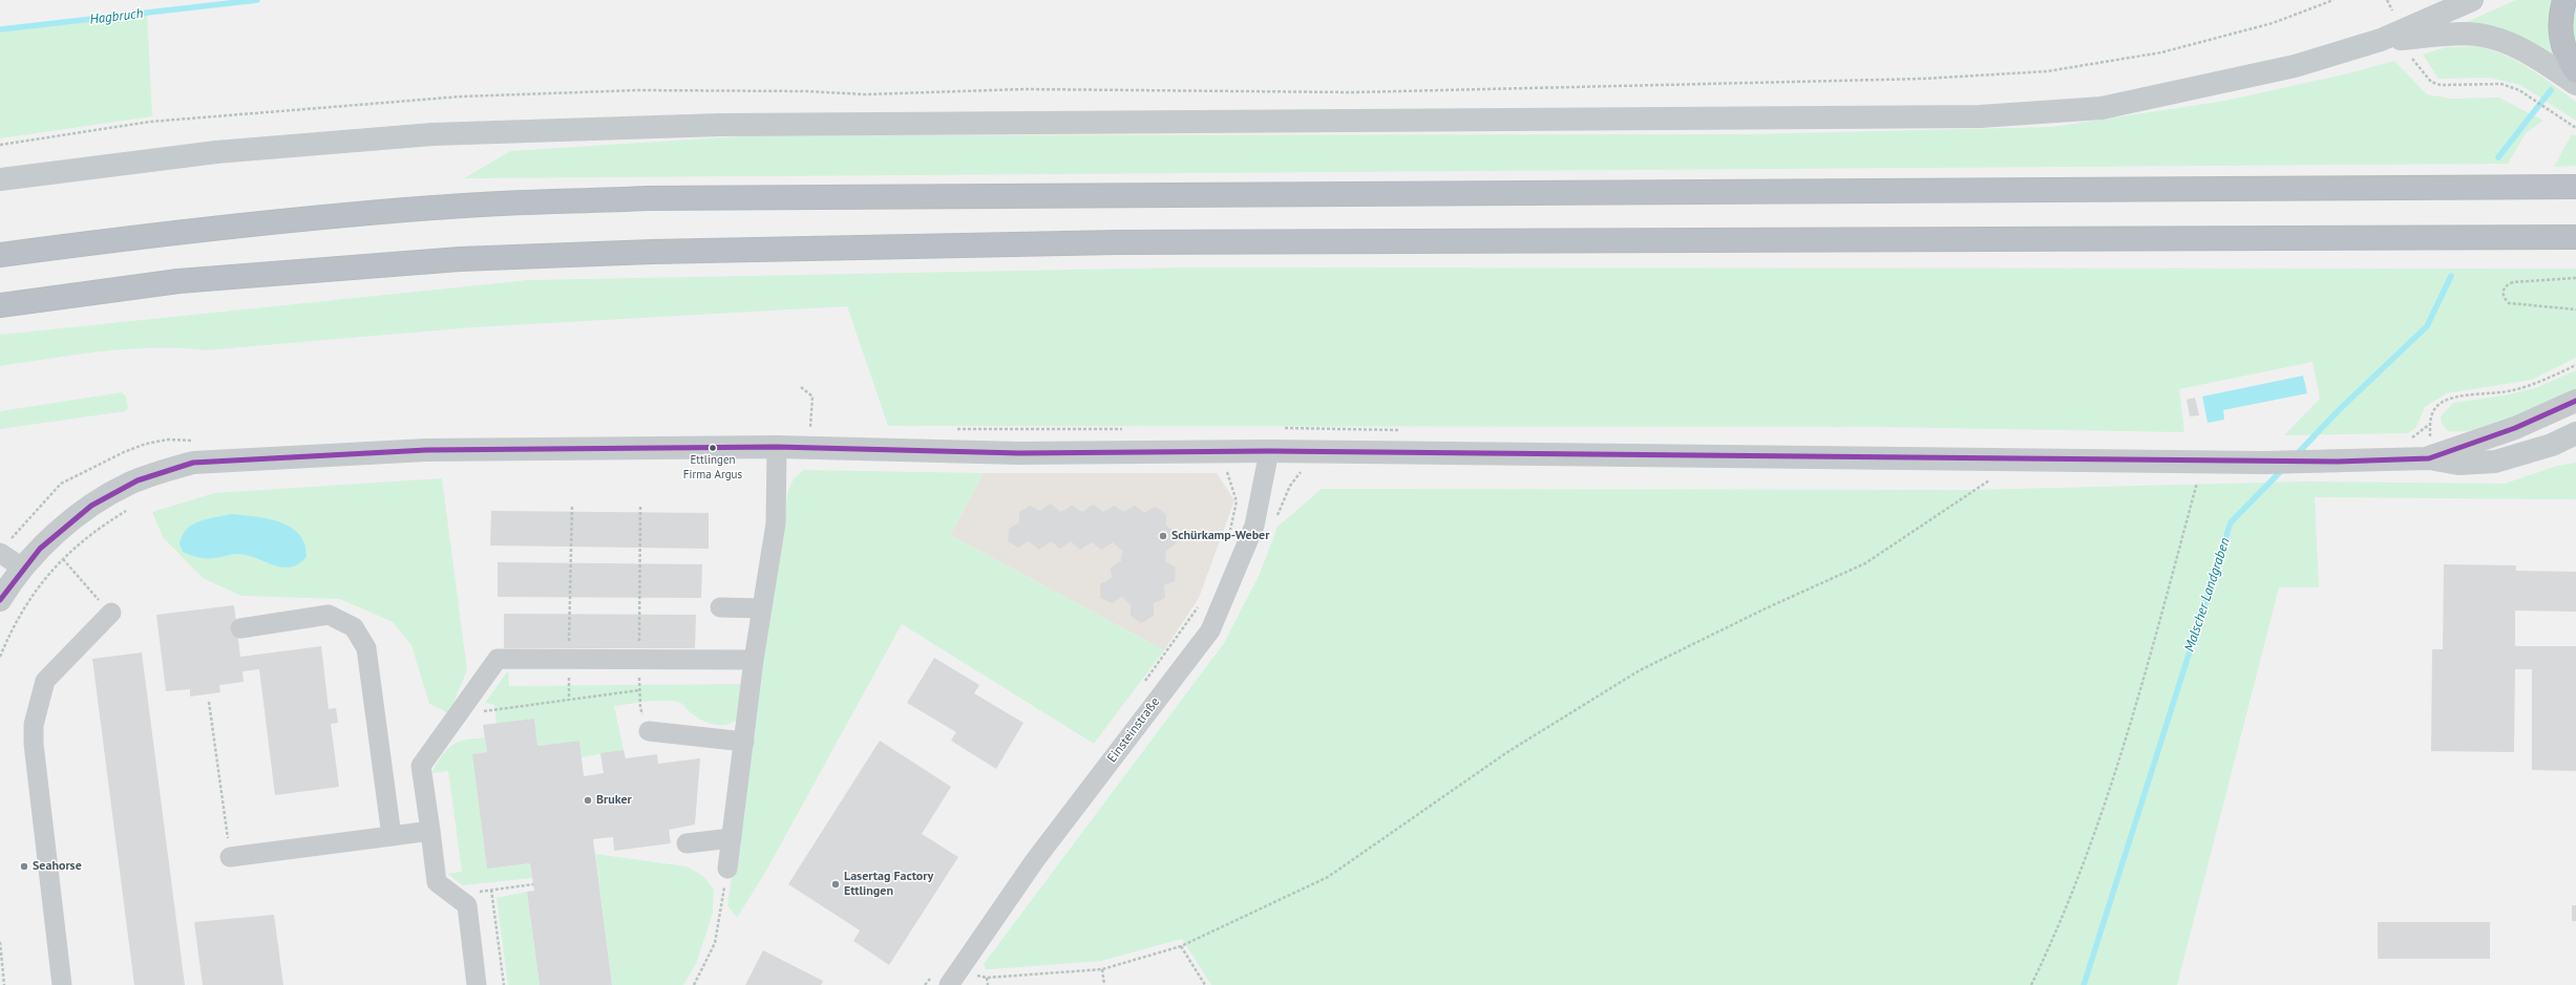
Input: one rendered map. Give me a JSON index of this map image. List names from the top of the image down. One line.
{"streets":{"street":["Einsteinstraße"]},"water":["Hagbruch","Malscher Landgraben"],"places":["Ettlingen Firma Argus","Schürkamp-Weber","Bruker","Seahorse","Lasertag Factory Ettlingen"]}
